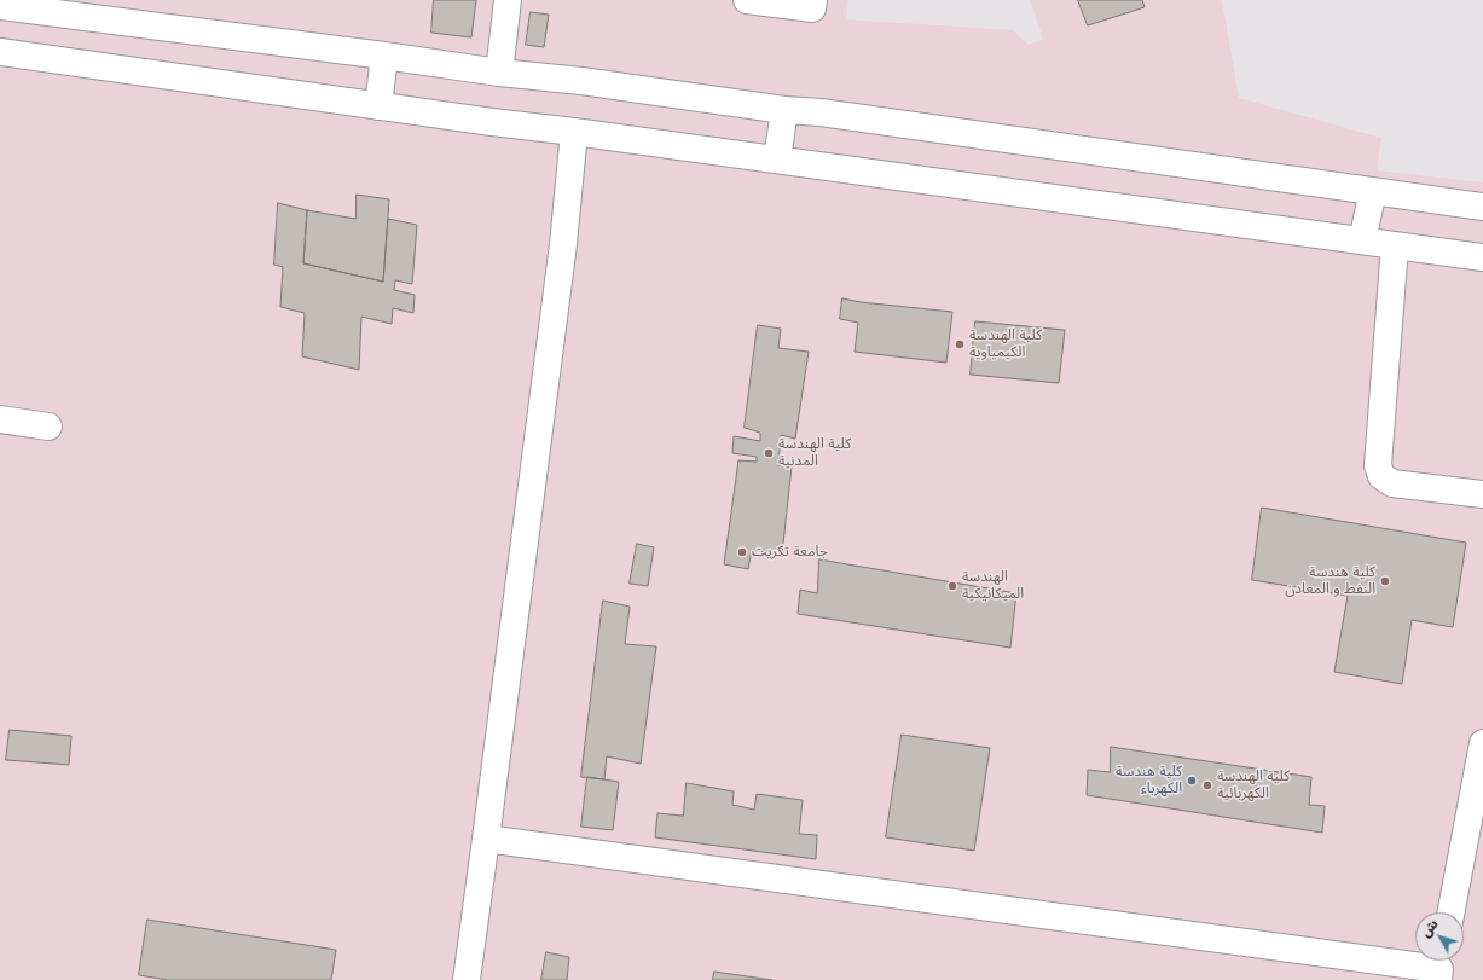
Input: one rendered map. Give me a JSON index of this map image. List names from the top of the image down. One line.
{"places":["كلية الهندسة الكيمياوية","كلية الهندسة المدنية","جامعة تكريت","كلية هندسة النفط و المعادن","الهندسة الميكانيكية","كلية هندسة الكهرباء","كلية الهندسة الكهربائية"],"north":"top left"}
